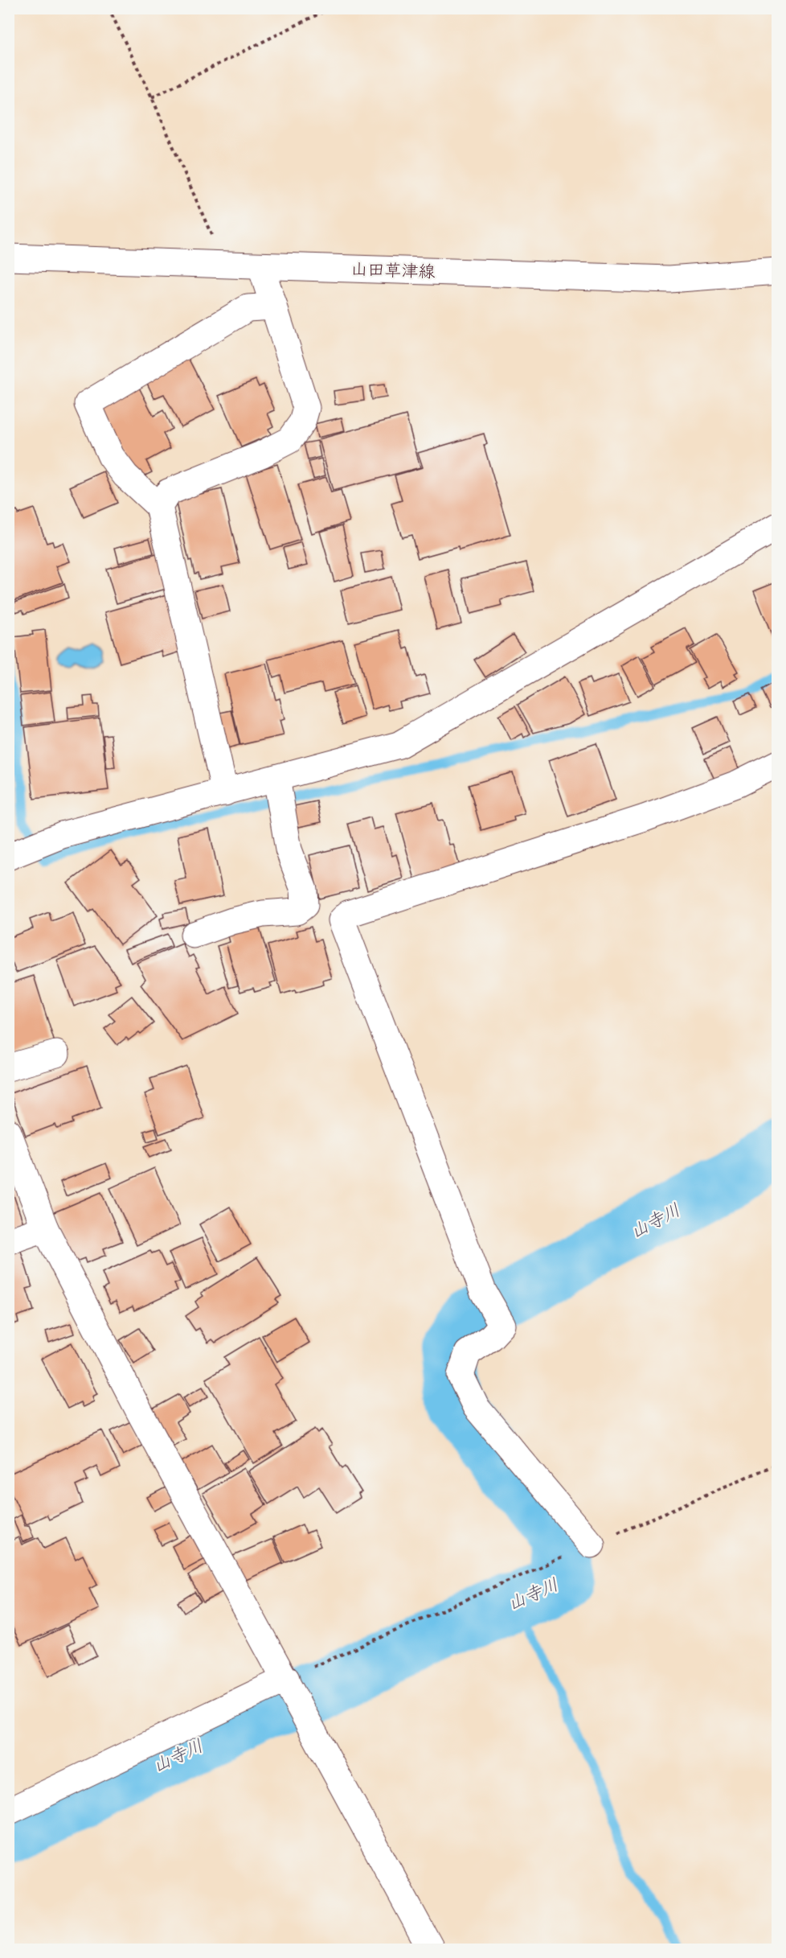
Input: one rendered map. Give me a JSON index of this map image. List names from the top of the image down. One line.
{"streets":{"street":["山田草津線"]},"water":["山寺川"]}
